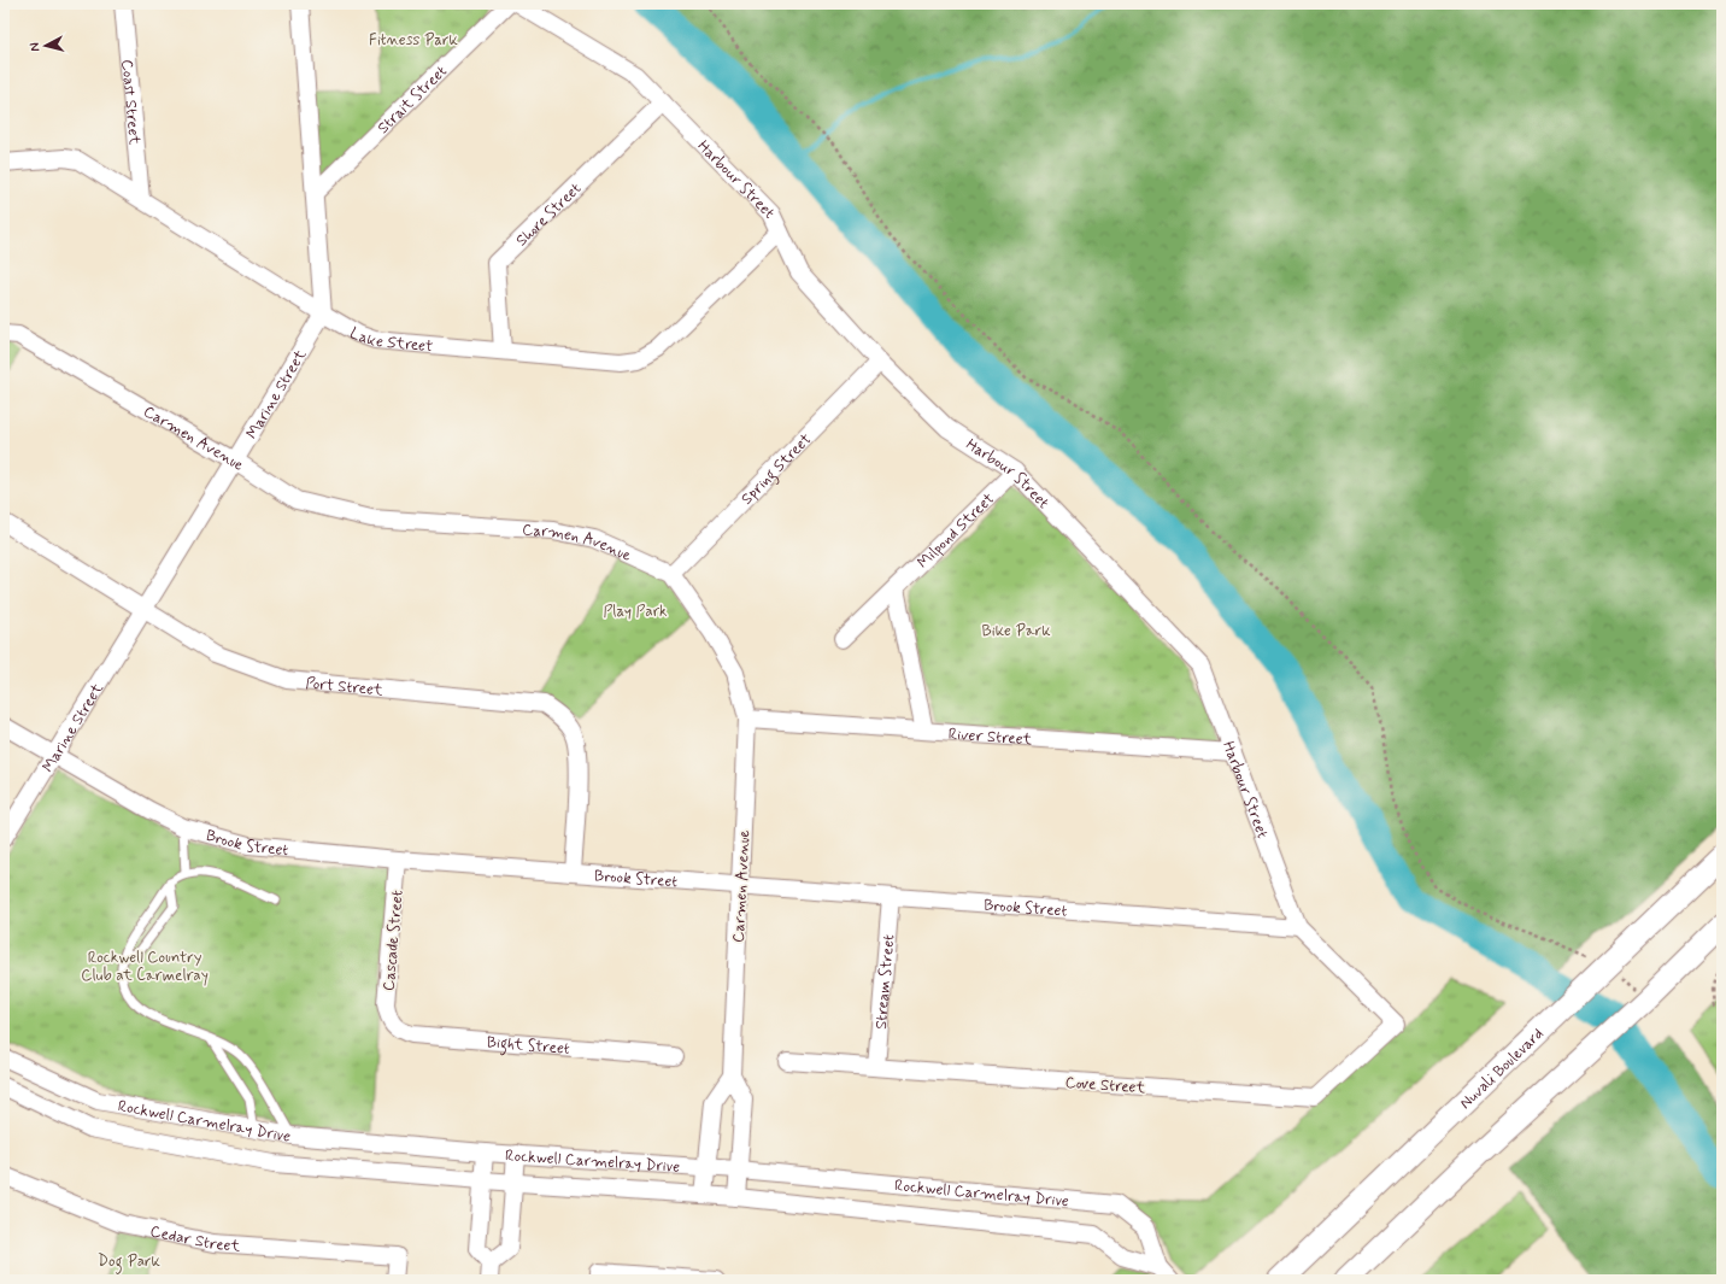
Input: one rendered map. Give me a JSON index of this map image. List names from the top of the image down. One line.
{"streets":{"street":["Strait Street","Coast Street","Harbour Street","Shore Street","Lake Street","Marine Street","Carmen Avenue","Spring Street","Milpond Street","Port Street","River Street","Brook Street","Cascade Street","Stream Street","Bight Street","Nuvali Boulevard","Cove Street","Rockwell Carmelray Drive","Cedar Street"]},"crossings":[["Coast Street","Lake Street"],["Harbour Street","Shore Street"],["Harbour Street","Lake Street"],["Harbour Street","Spring Street"],["Harbour Street","Milpond Street"],["Harbour Street","River Street"],["Harbour Street","Brook Street"],["Harbour Street","Cove Street"],["Shore Street","Lake Street"],["Lake Street","Marine Street"],["Marine Street","Carmen Avenue"],["Marine Street","Port Street"],["Marine Street","Brook Street"],["Carmen Avenue","Spring Street"],["Carmen Avenue","River Street"],["Carmen Avenue","Brook Street"],["Carmen Avenue","Rockwell Carmelray Drive"],["Port Street","Brook Street"],["Brook Street","Cascade Street"],["Brook Street","Stream Street"],["Cascade Street","Bight Street"],["Stream Street","Cove Street"]],"parks":["Fitness Park","Play Park","Bike Park","Rockwell Country Club at Carmelray","Dog Park"],"north":"left"}
